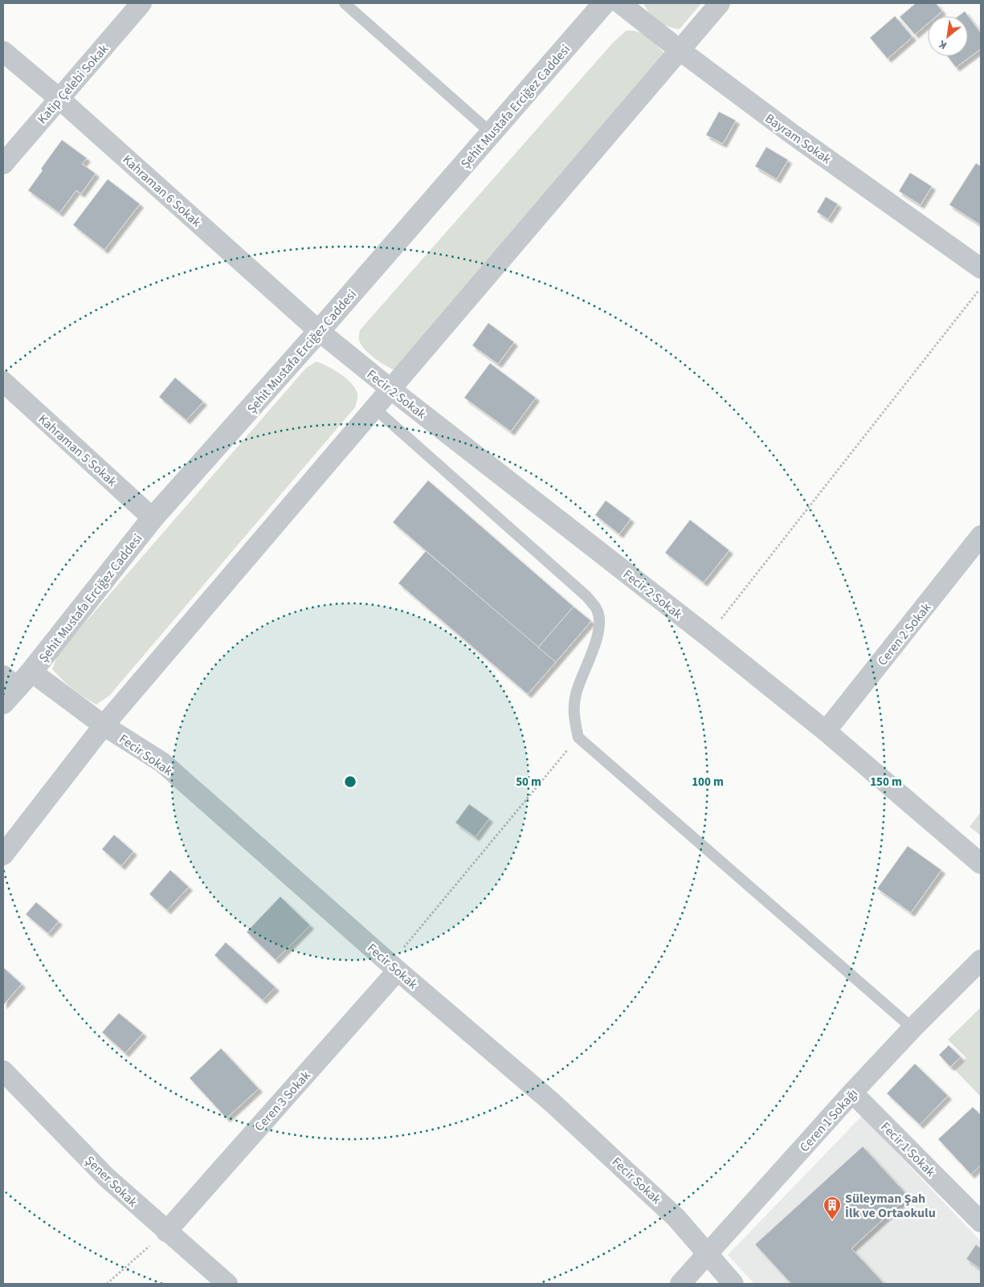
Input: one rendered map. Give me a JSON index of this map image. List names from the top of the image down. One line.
{"streets":{"street":["Katip Çelebi Sokak","Şehit Mustafa Erciğez Caddesi","Bayram Sokak","Kahraman 6 Sokak","Fecir 2 Sokak","Kahraman 5 Sokak","Ceren 2 Sokak","Fecir Sokak","Ceren 3 Sokak","Ceren 1 Sokağı","Fecir 1 Sokak","Şener Sokak"]},"crossings":[["Katip Çelebi Sokak","Kahraman 6 Sokak"],["Şehit Mustafa Erciğez Caddesi","Kahraman 6 Sokak"],["Şehit Mustafa Erciğez Caddesi","Fecir 2 Sokak"],["Şehit Mustafa Erciğez Caddesi","Kahraman 5 Sokak"],["Şehit Mustafa Erciğez Caddesi","Fecir Sokak"],["Kahraman 6 Sokak","Fecir 2 Sokak"],["Fecir 2 Sokak","Ceren 2 Sokak"],["Fecir Sokak","Ceren 3 Sokak"],["Fecir Sokak","Ceren 1 Sokağı"],["Ceren 3 Sokak","Şener Sokak"],["Ceren 1 Sokağı","Fecir 1 Sokak"]],"places":{"building":["Süleyman Şah İlk ve Ortaokulu"]},"north":"bottom left","rings":["50 m","100 m","150 m"]}
